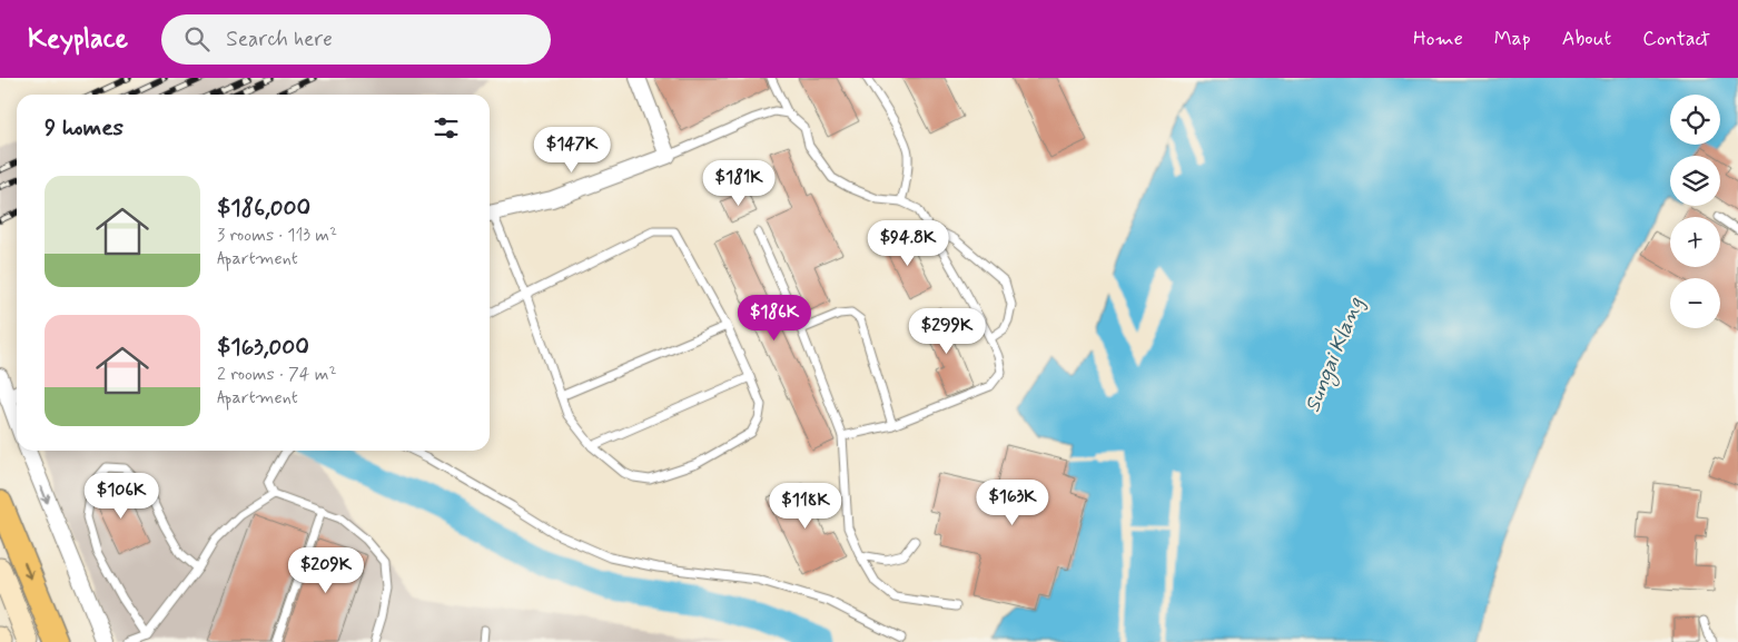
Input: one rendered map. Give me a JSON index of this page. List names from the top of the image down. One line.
{"water":["Sungai Klang"],"page":{"header":"Keyplace","search":"Search here","nav":["Home","Map","About","Contact"],"map_buttons":["+","−"],"heading":"9 homes","price":["$147K","$181K","$94.8K","$186K","$299K","$106K","$163K","$118K","$209K"],"list":[{"name":"$186,000","note":"3 rooms · 113 m² · Apartment"},{"name":"$163,000","note":"2 rooms · 74 m² · Apartment"}]}}
